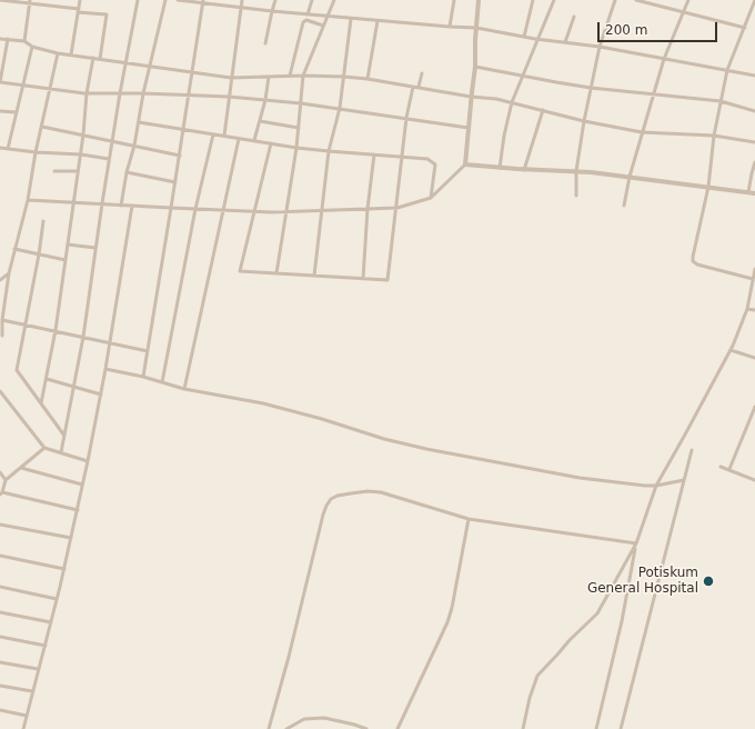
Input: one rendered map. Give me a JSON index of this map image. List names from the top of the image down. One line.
{"places":["Potiskum General Hospital"],"scale_bar":"200 m"}
